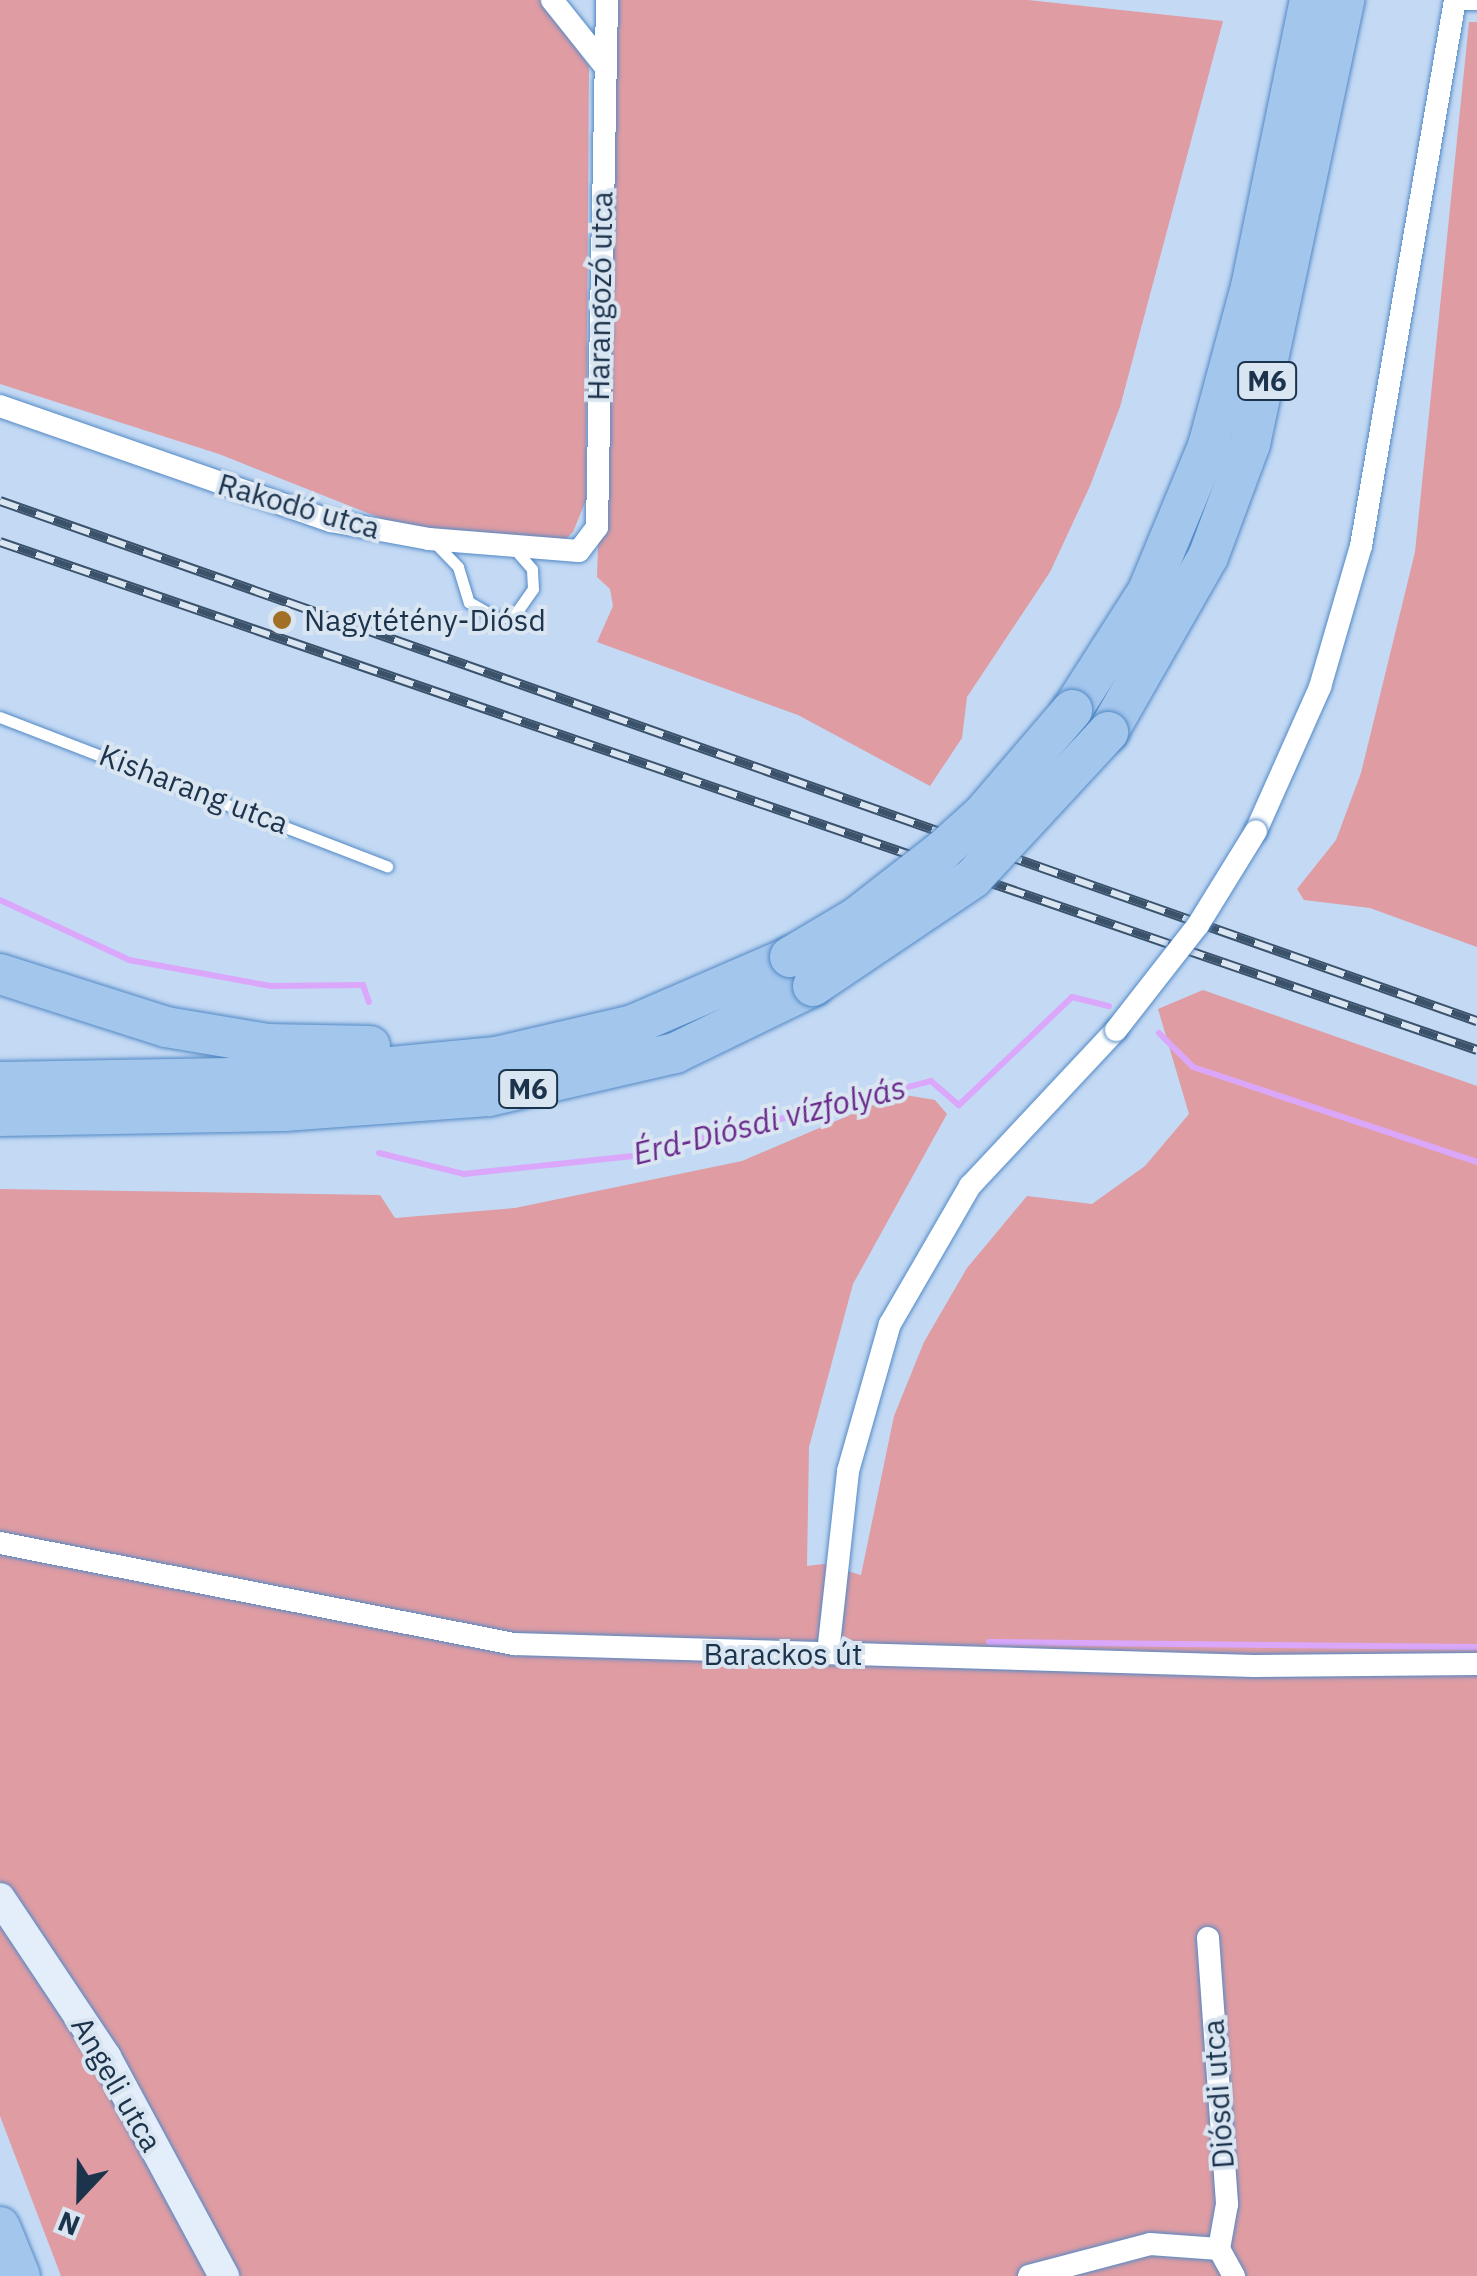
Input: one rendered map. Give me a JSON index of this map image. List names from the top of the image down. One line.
{"streets":{"highway":["M6"],"street":["Harangozó utca","Rakodó utca","Barackos út","Angeli utca","Diósdi utca"],"lane":["Kisharang utca"]},"crossings":[["Harangozó utca","Rakodó utca"]],"water":["Érd-Diósdi vízfolyás"],"places":["Nagytétény-Diósd"],"north":"bottom"}
